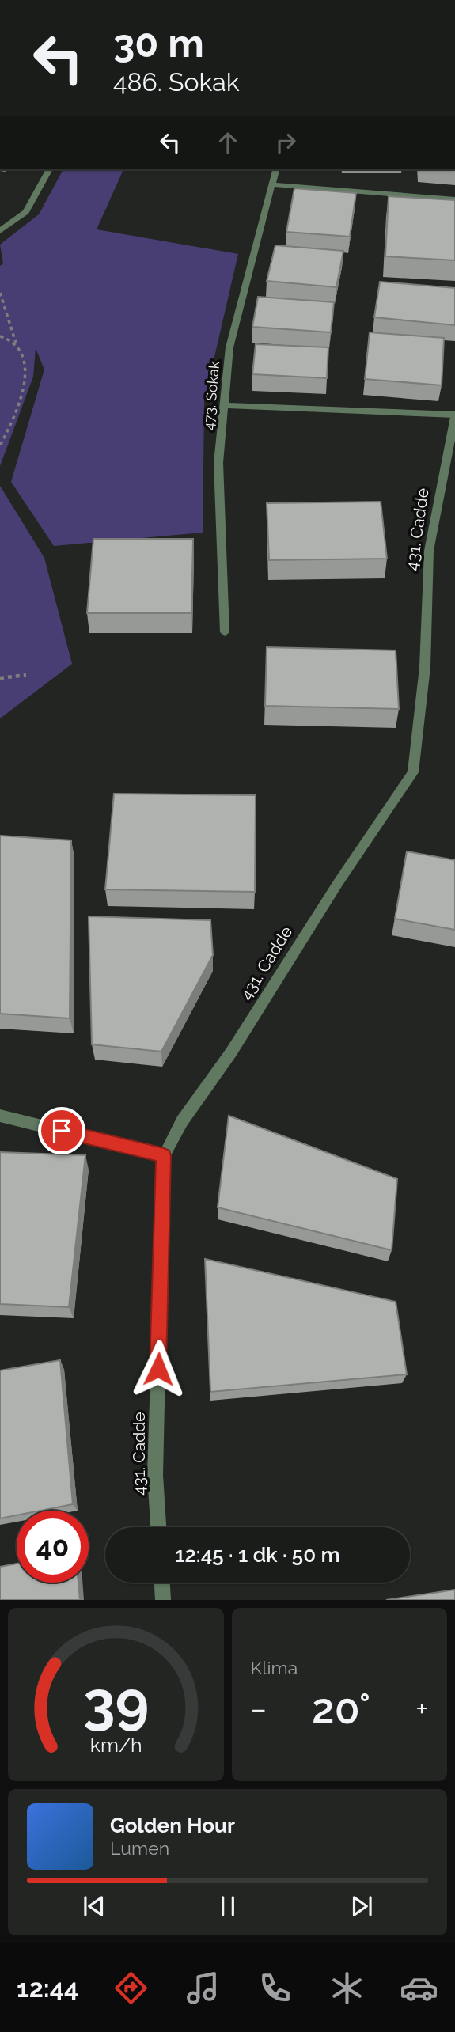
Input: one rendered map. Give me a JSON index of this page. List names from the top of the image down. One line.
{"streets":{"street":["473. Sokak","431. Cadde"]},"page":{"turn":["30 m","486. Sokak"],"limit":"40","trip":"12:45 · 1 dk · 50 m","tile":"Klima","heat":["−","20°","+"],"song":["Golden Hour","Lumen"],"tabs":"12:44","gauge":["39","km/h"]}}
